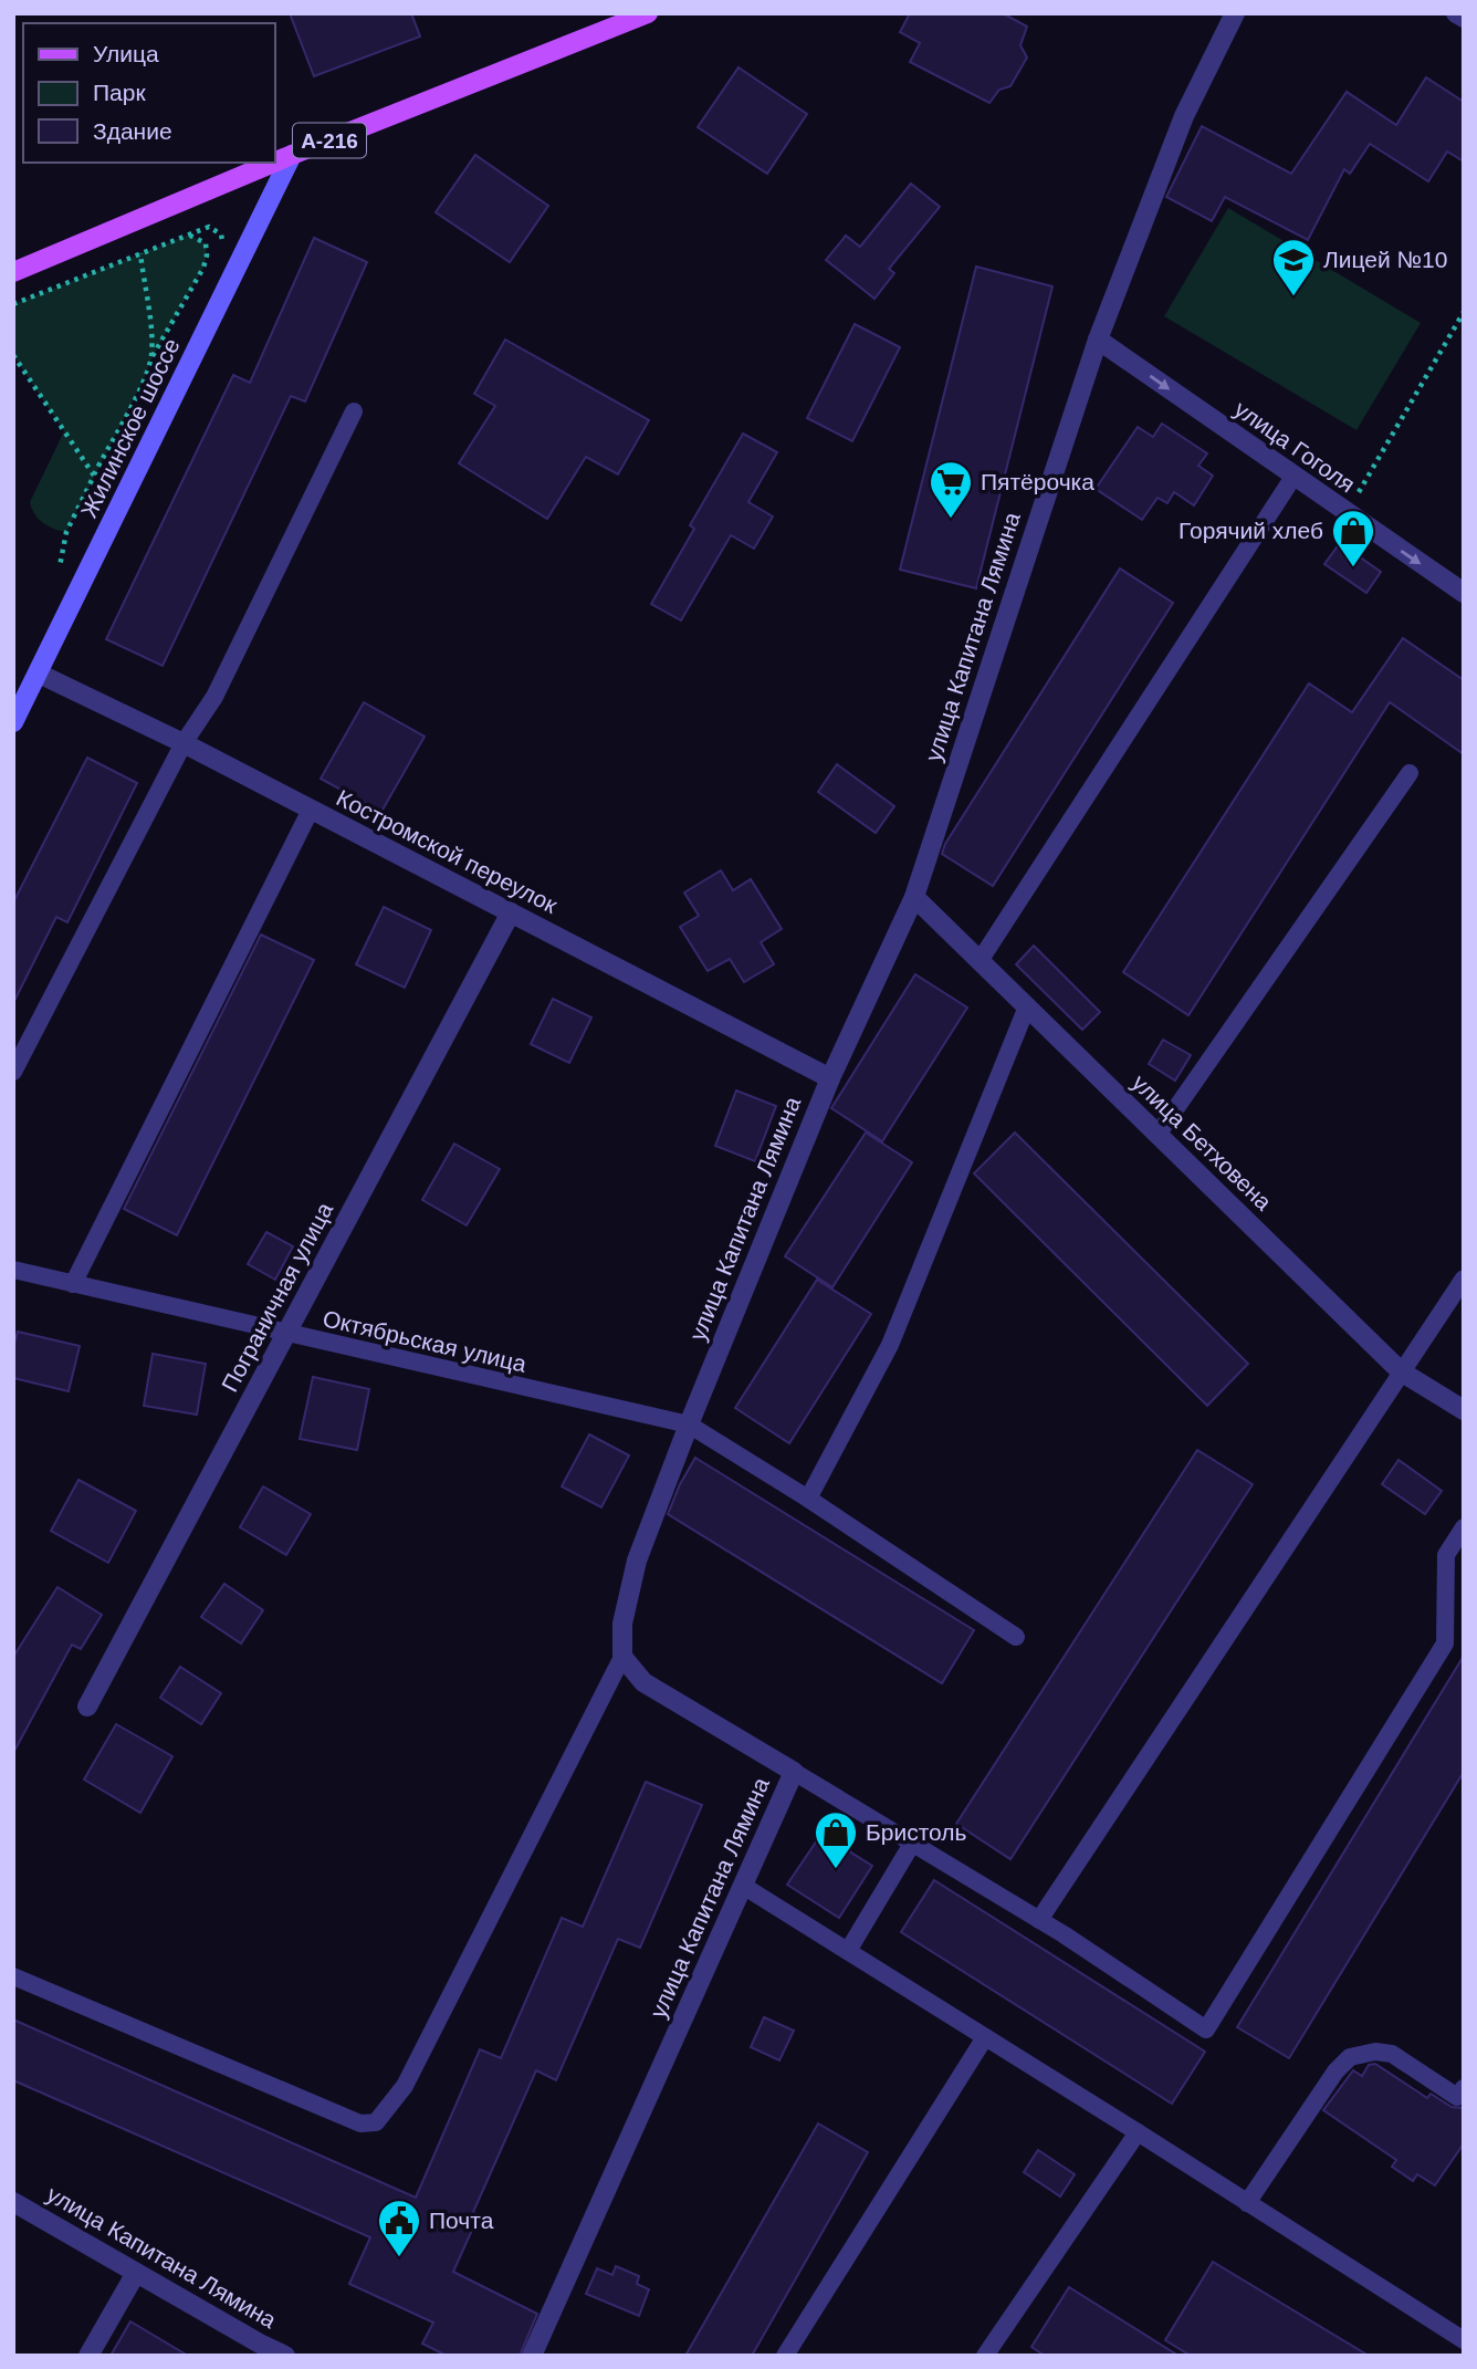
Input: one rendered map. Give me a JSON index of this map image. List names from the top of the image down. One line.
{"streets":{"main road":["А-216"],"street":["Жилинское шоссе","улица Гоголя","улица Капитана Лямина","Костромской переулок","улица Бетховена","Пограничная улица"],"lane":["Октябрьская улица"]},"crossings":[["А-216","Жилинское шоссе"],["Жилинское шоссе","Костромской переулок"],["улица Гоголя","улица Капитана Лямина"],["улица Капитана Лямина","Костромской переулок"],["улица Капитана Лямина","улица Бетховена"],["улица Капитана Лямина","Октябрьская улица"],["Костромской переулок","Пограничная улица"],["Пограничная улица","Октябрьская улица"]],"one_way":["улица Гоголя"],"places":{"school or university":["Лицей №10"],"supermarket":["Пятёрочка"],"shop":["Горячий хлеб","Бристоль"],"public building":["Почта"]},"legend":["Улица","Парк","Здание"]}
